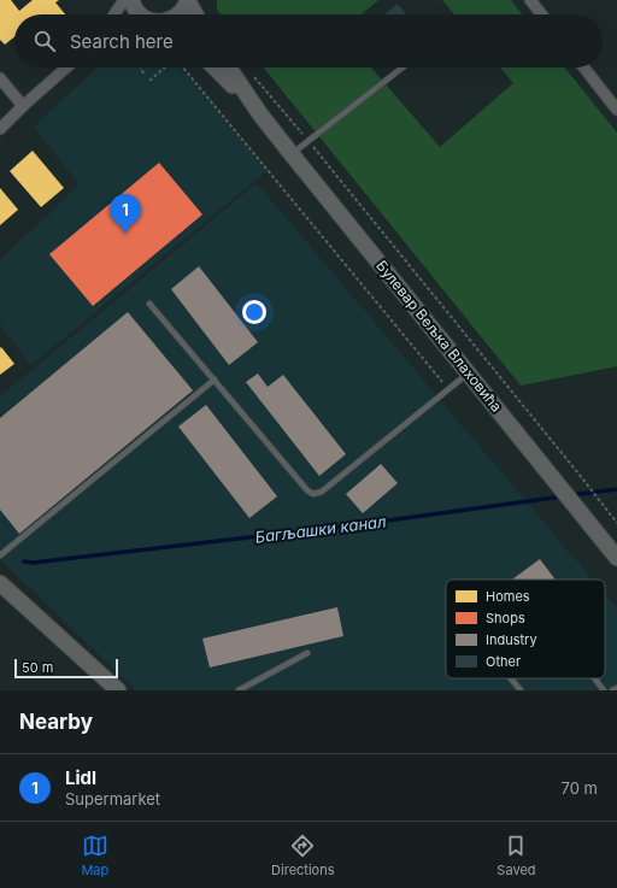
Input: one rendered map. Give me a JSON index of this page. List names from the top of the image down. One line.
{"streets":{"main road":["Булевар Вељка Влаховића"]},"water":["Багљашки канал"],"legend":["Homes","Shops","Industry","Other"],"scale_bar":"50 m","page":{"search":"Search here","pins":"1","scale":"50 m","heading":"Nearby","list":[{"mark":"1","name":"Lidl","note":"Supermarket","value":"70 m"}],"nav":["Map","Directions","Saved"]}}
